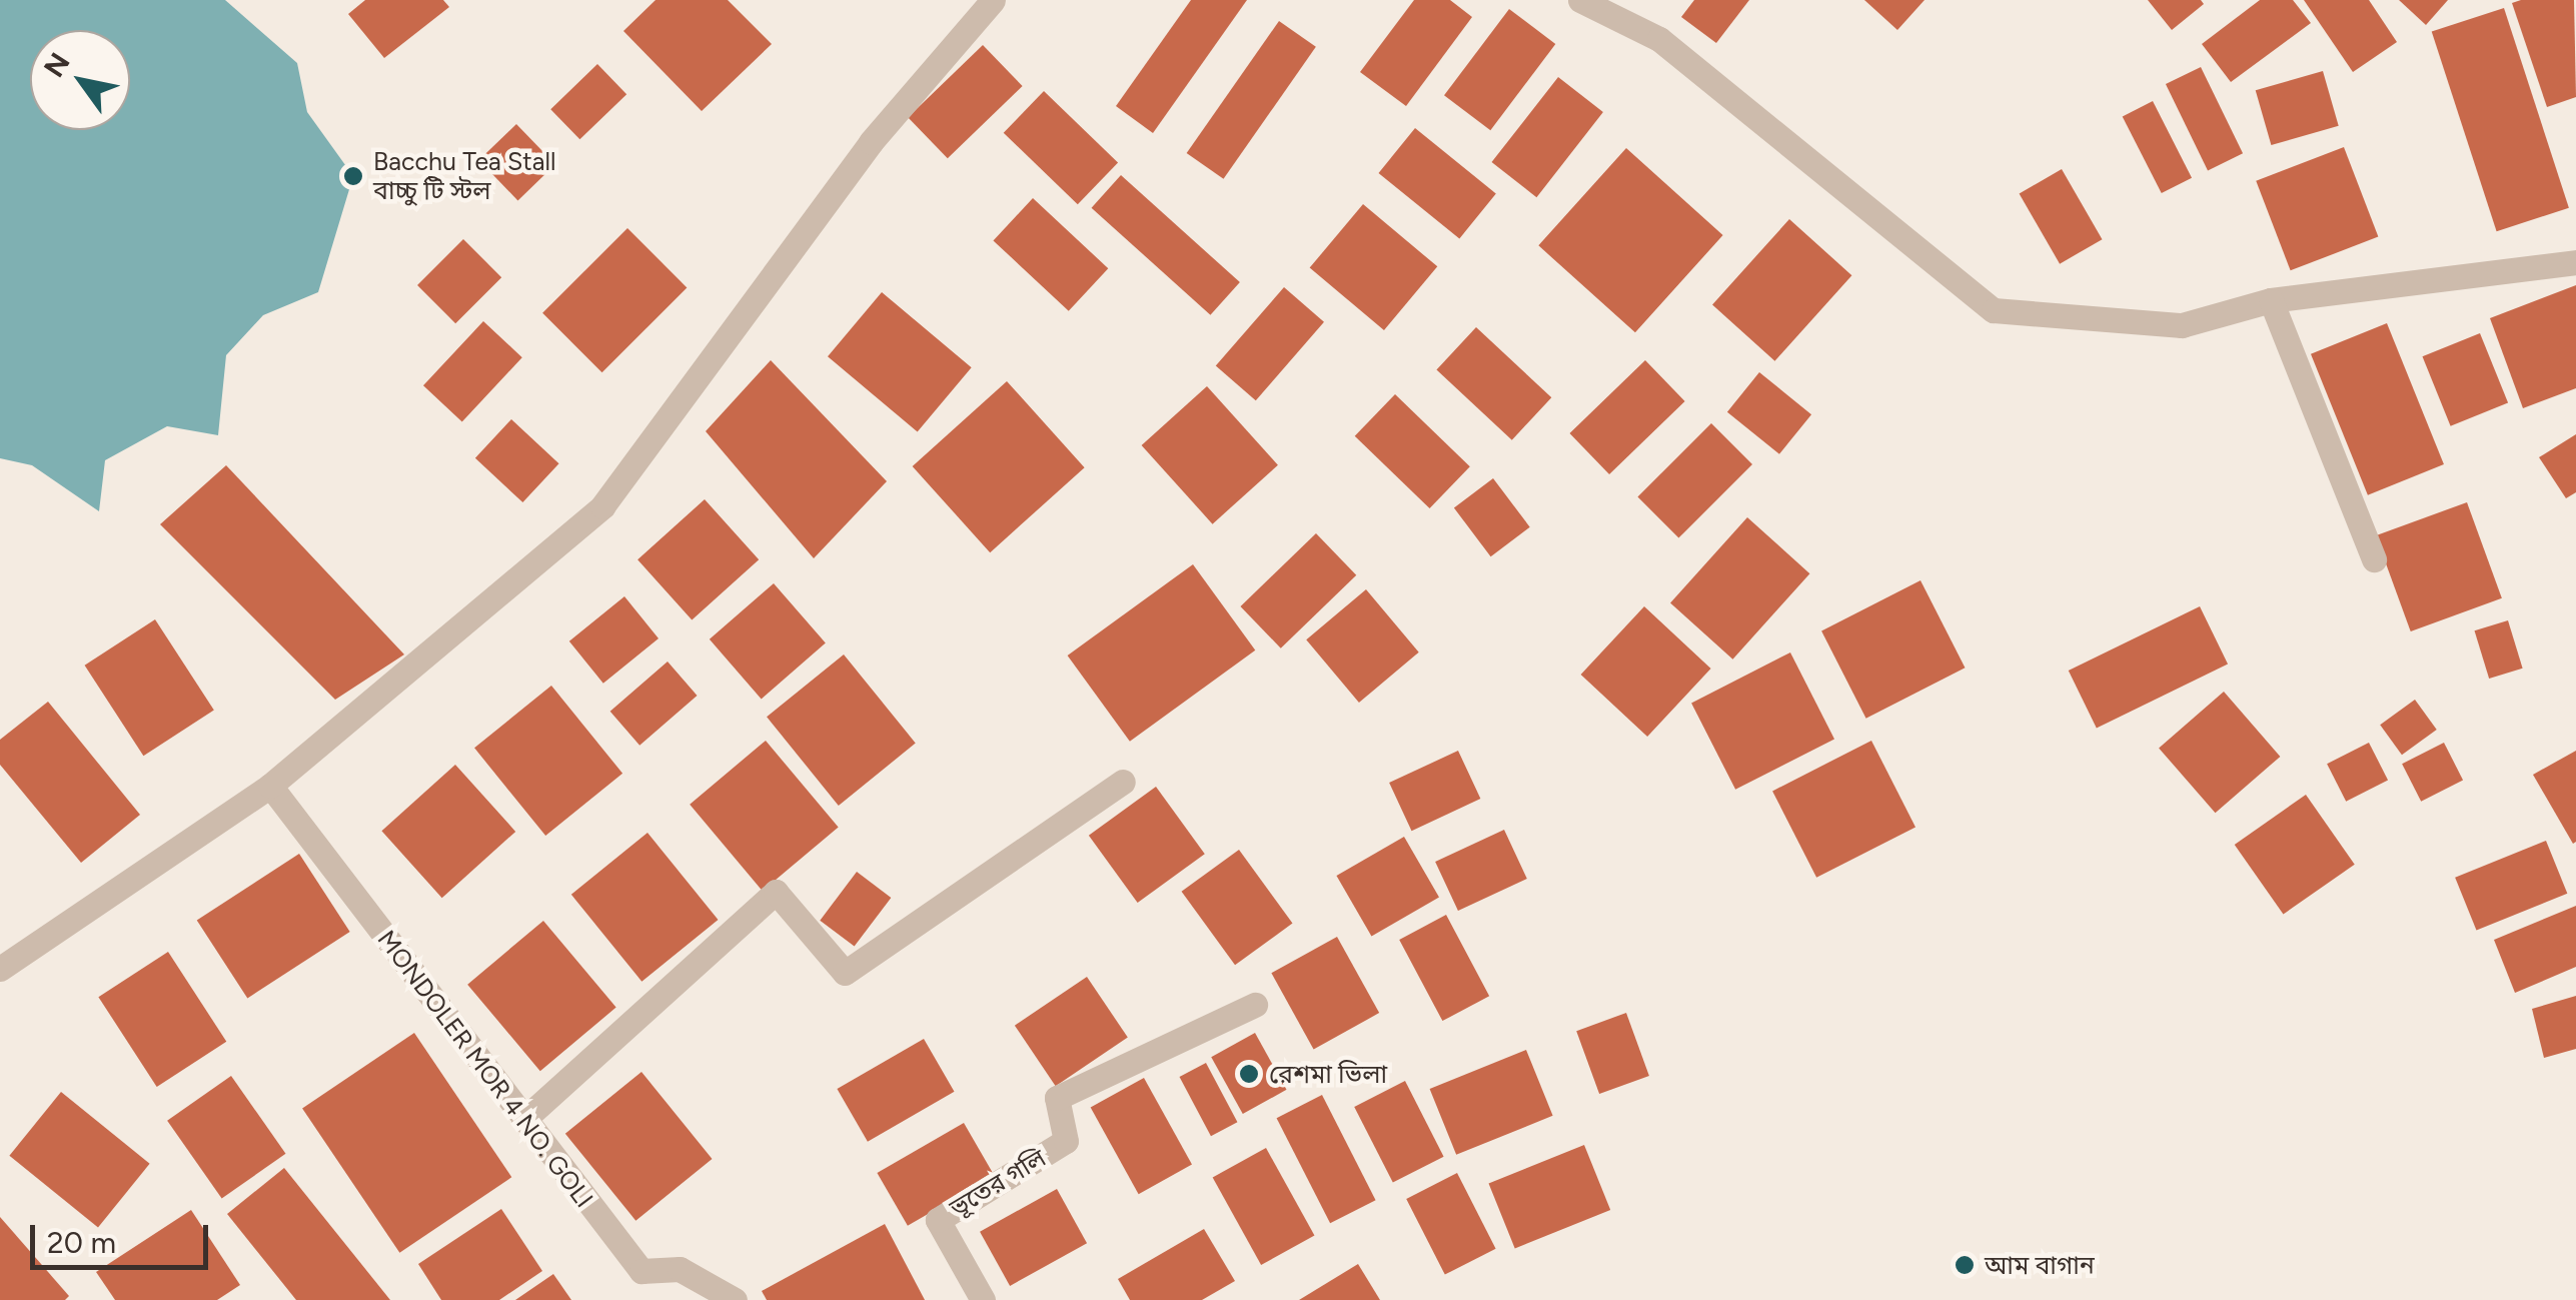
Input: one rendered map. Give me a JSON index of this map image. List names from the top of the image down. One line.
{"streets":{"street":["MONDOLER MOR 4 NO. GOLI","ভূতের গলি"]},"places":["Bacchu Tea Stall বাচ্চু টি স্টল","রেশমা ভিলা","আম বাগান"],"scale_bar":"20 m","north":"top left"}
